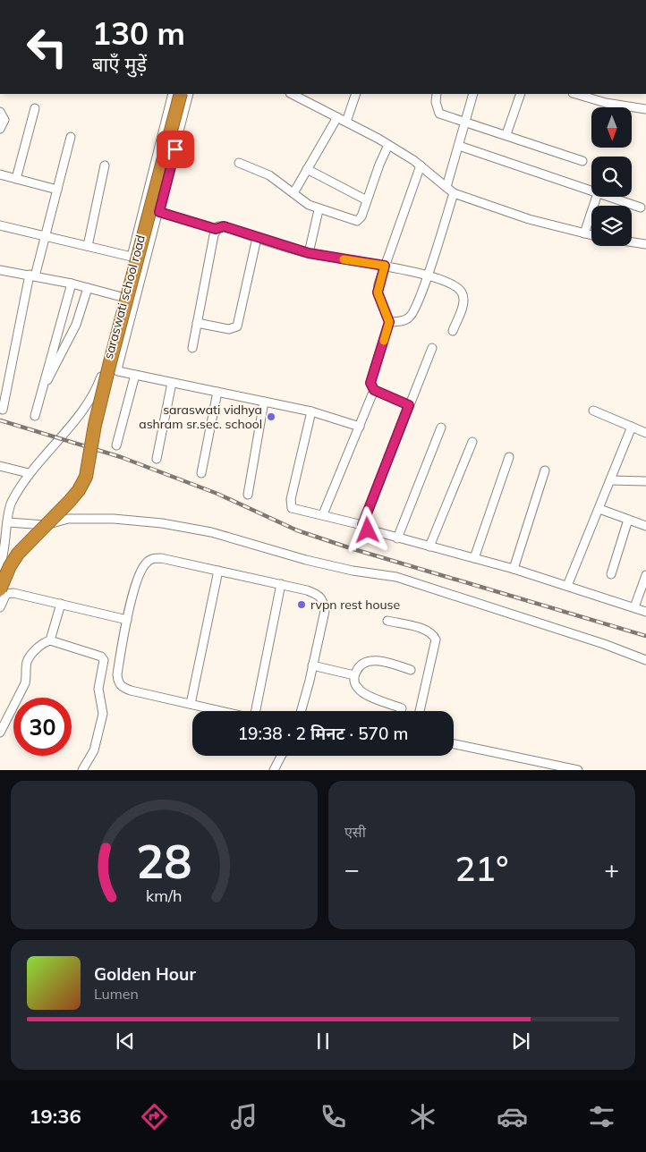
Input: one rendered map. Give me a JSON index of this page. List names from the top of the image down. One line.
{"streets":{"street":["saraswati school road"]},"places":["saraswati vidhya ashram sr.sec. school","rvpn rest house"],"north":"bottom","page":{"turn":["130 m","बाएँ मुड़ें"],"limit":"30","trip":"19:38 · 2 मिनट · 570 m","tile":"एसी","heat":["−","21°","+"],"song":["Golden Hour","Lumen"],"tabs":"19:36","gauge":["28","km/h"]}}
